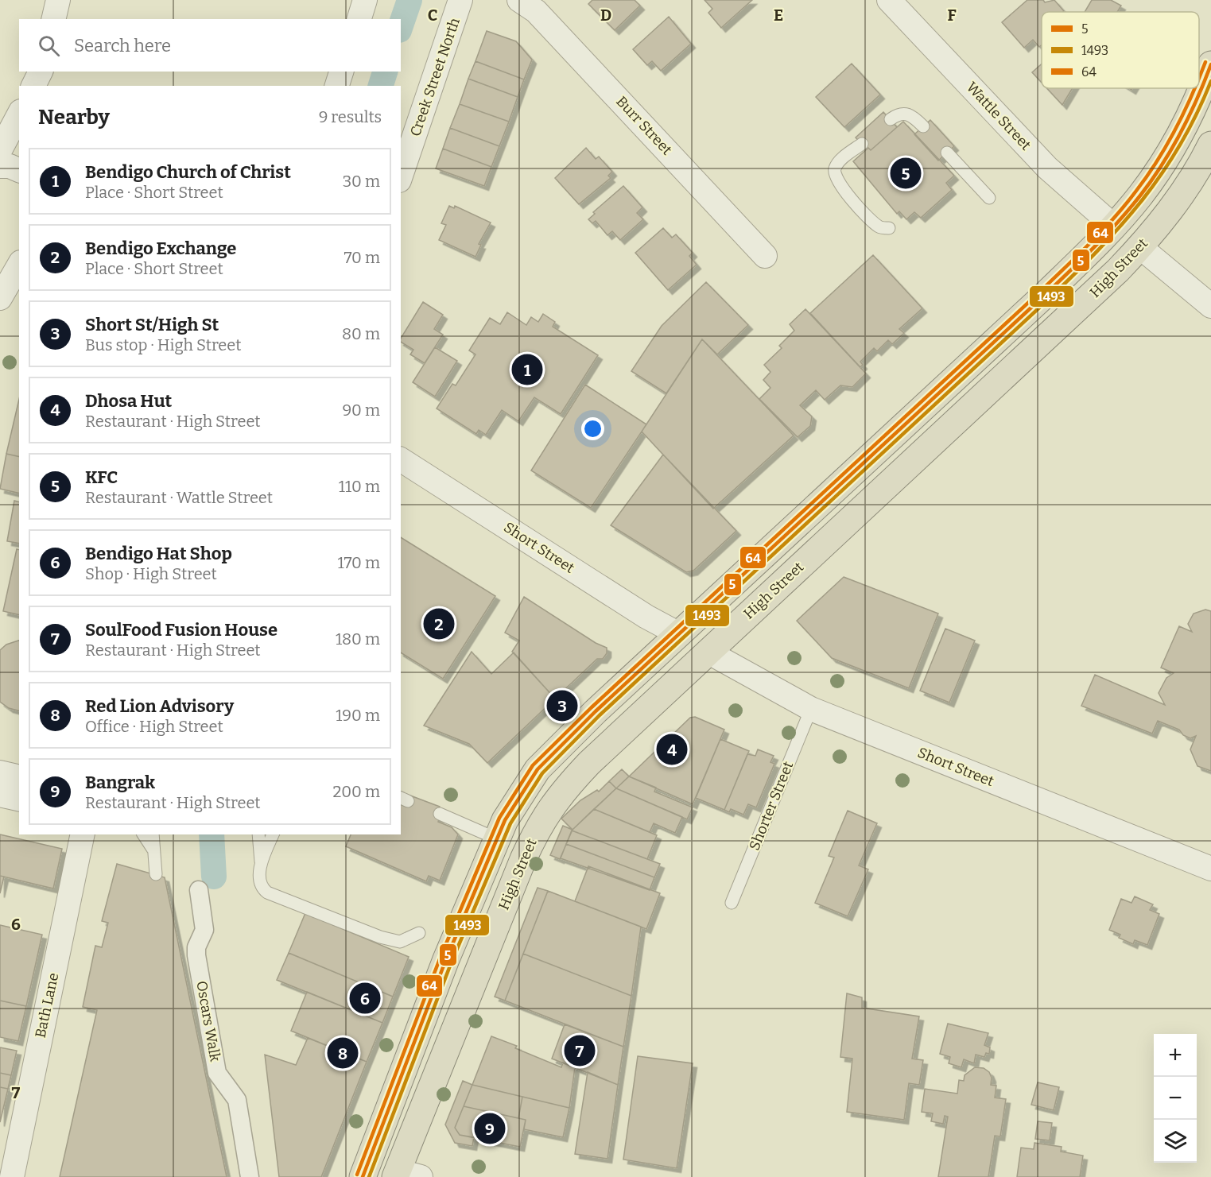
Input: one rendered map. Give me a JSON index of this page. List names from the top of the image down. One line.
{"streets":{"highway":["High Street"],"street":["Creek Street North","Wattle Street","Burr Street","Short Street","Bath Lane","Oscars Walk"],"lane":["Shorter Street"]},"crossings":[["High Street","Short Street"],["Short Street","Shorter Street"]],"lines":["transit line 64","transit line 5","transit line 1493"],"legend":["5","1493","64"],"page":{"search":"Search here","heading":["Nearby","9 results"],"list":[{"mark":"1","name":"Bendigo Church of Christ","note":"Place · Short Street","value":"30 m"},{"mark":"2","name":"Bendigo Exchange","note":"Place · Short Street","value":"70 m"},{"mark":"3","name":"Short St/High St","note":"Bus stop · High Street","value":"80 m"},{"mark":"4","name":"Dhosa Hut","note":"Restaurant · High Street","value":"90 m"},{"mark":"5","name":"KFC","note":"Restaurant · Wattle Street","value":"110 m"},{"mark":"6","name":"Bendigo Hat Shop","note":"Shop · High Street","value":"170 m"},{"mark":"7","name":"SoulFood Fusion House","note":"Restaurant · High Street","value":"180 m"},{"mark":"8","name":"Red Lion Advisory","note":"Office · High Street","value":"190 m"},{"mark":"9","name":"Bangrak","note":"Restaurant · High Street","value":"200 m"}],"pins":["5","1","2","3","4","6","7","8","9"],"map_buttons":["+","−"]},"grid":{"columns":["C","D","E","F"],"rows":["6","7"]}}
